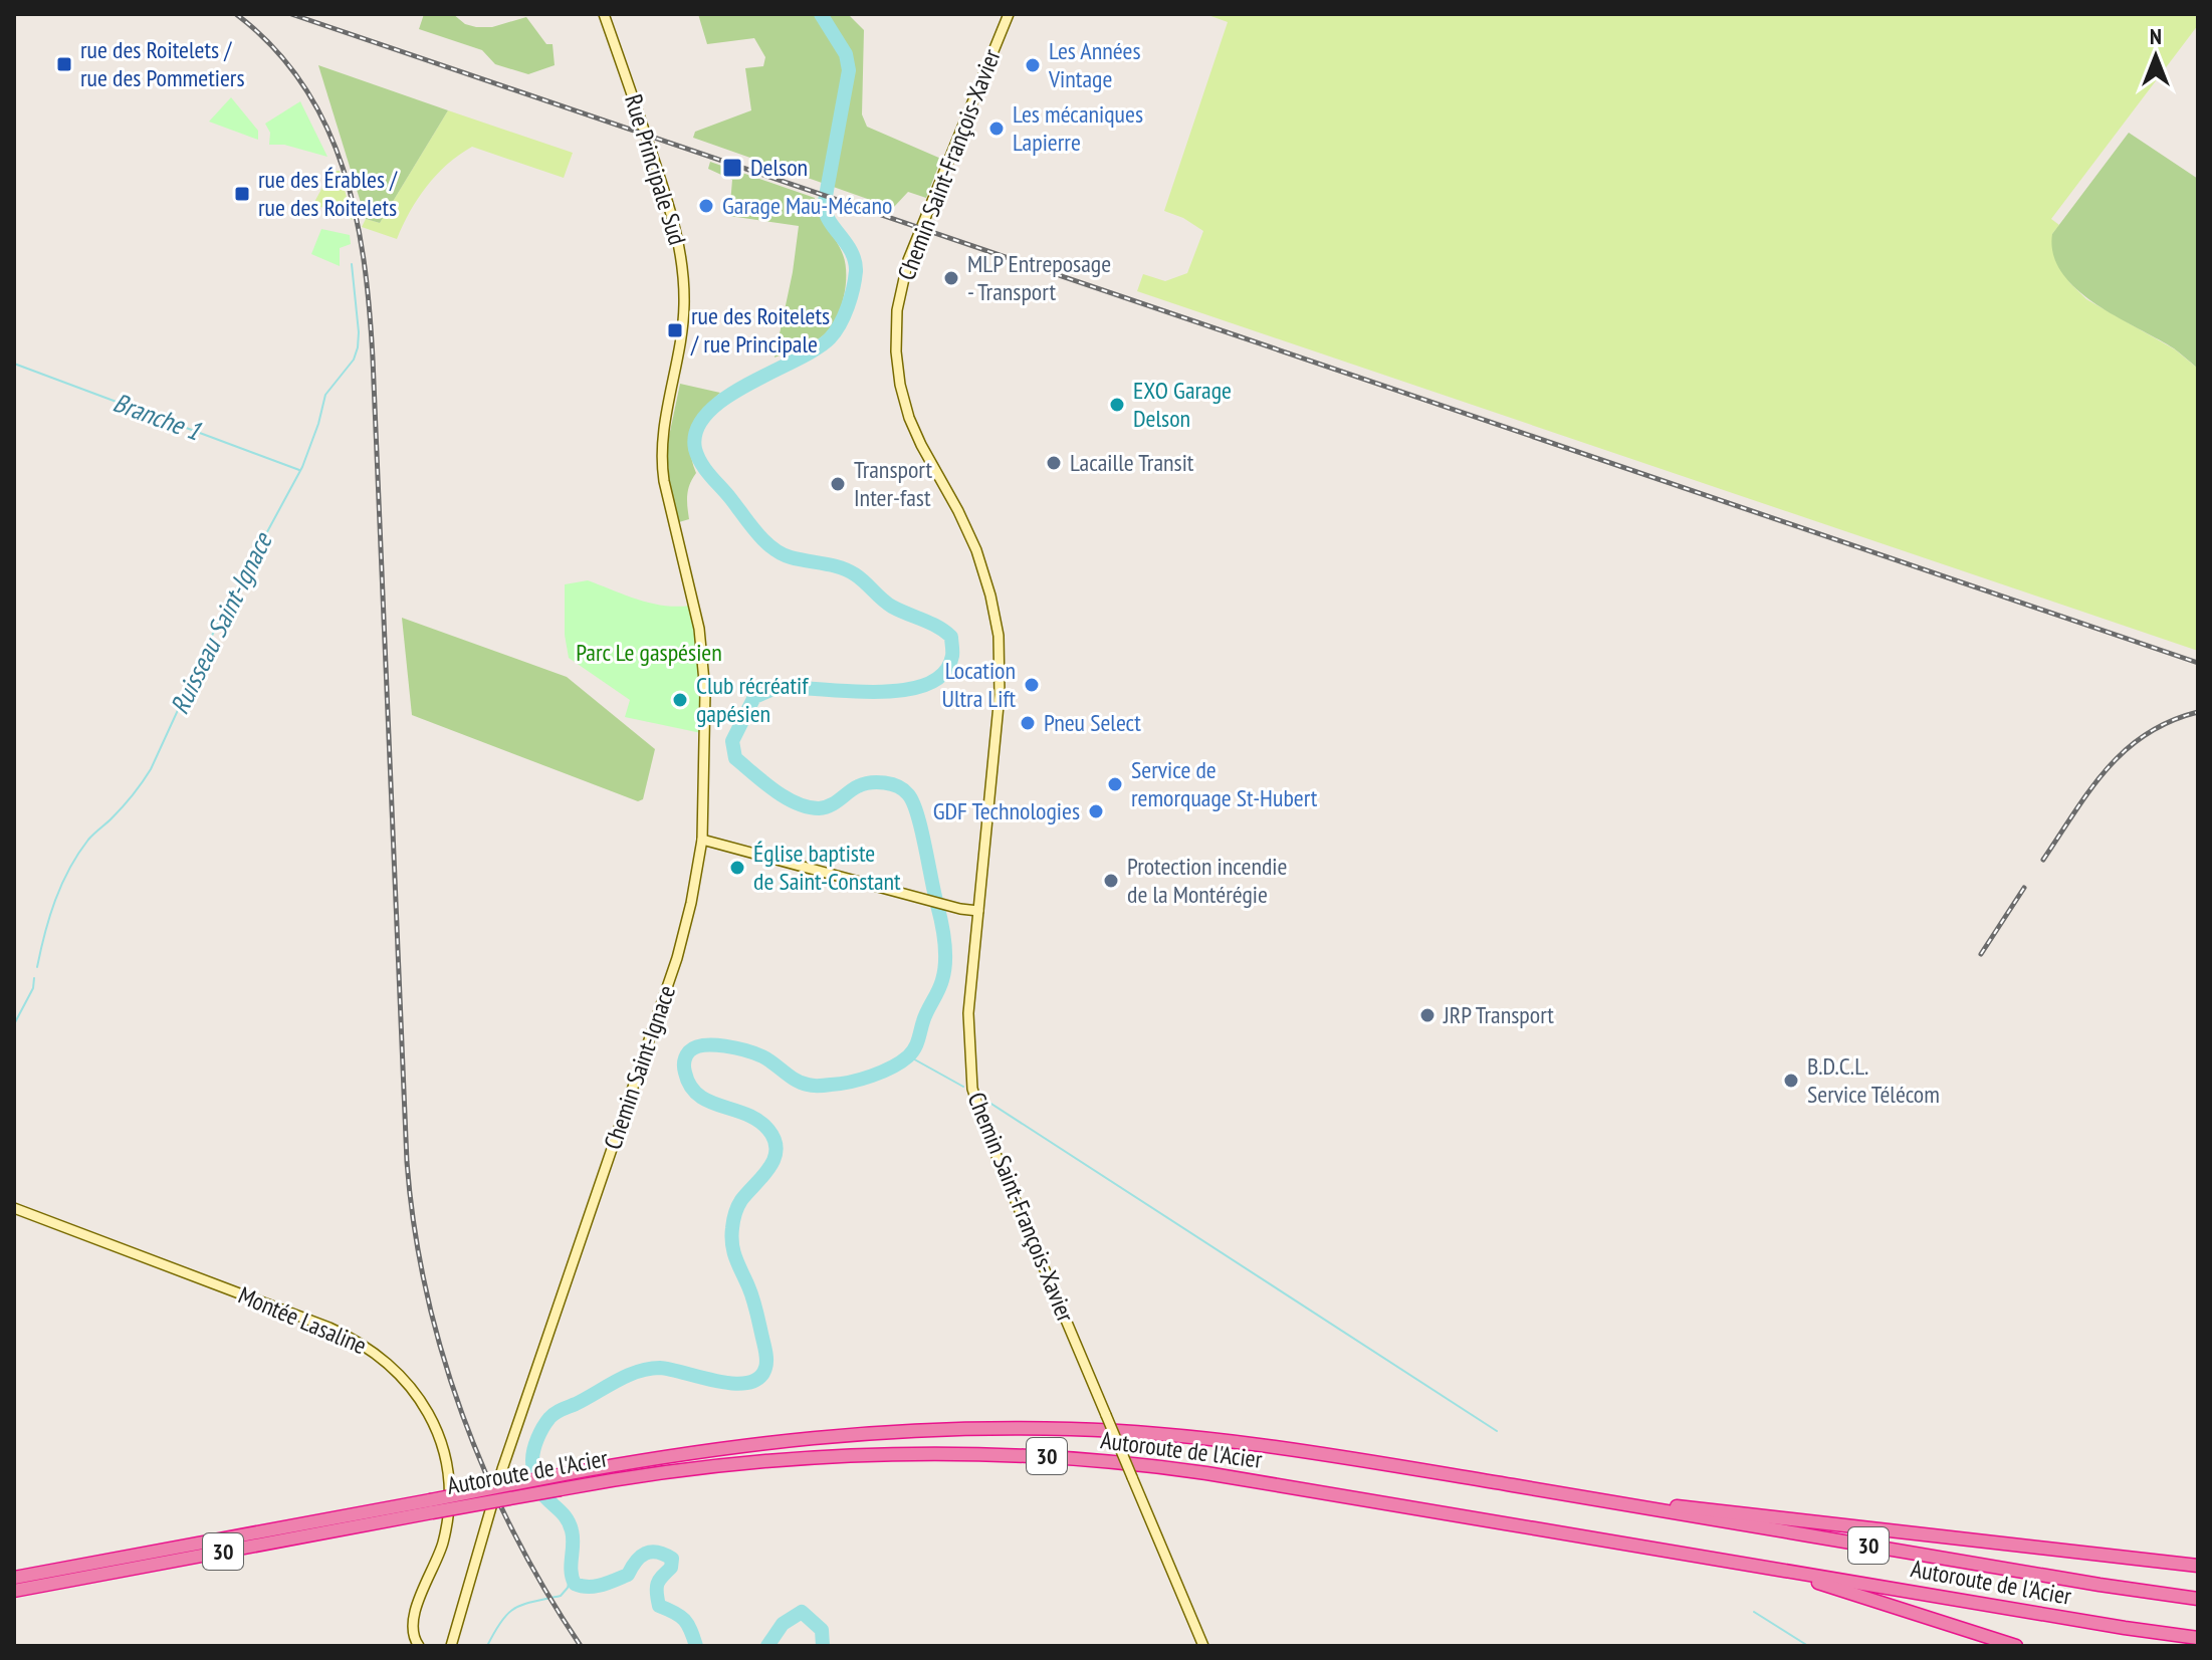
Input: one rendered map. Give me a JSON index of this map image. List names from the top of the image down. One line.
{"streets":{"highway":["Autoroute de l'Acier","30"],"street":["Chemin Saint-François-Xavier","Rue Principale Sud","Chemin Saint-Ignace","Montée Lasaline"]},"crossings":[["Rue Principale Sud","Chemin Saint-Ignace"]],"water":["Branche 1","Ruisseau Saint-Ignace"],"parks":["Parc Le gaspésien"],"places":{"transit":["rue des Roitelets / rue des Pommetiers","Delson","rue des Érables / rue des Roitelets","rue des Roitelets / rue Principale"],"other":["Les Années Vintage","Les mécaniques Lapierre","Garage Mau-Mécano","MLP Entreposage - Transport","EXO Garage Delson","Lacaille Transit","Transport Inter-fast","Location Ultra Lift","Club récréatif gapésien","Pneu Select","Service de remorquage St-Hubert","GDF Technologies","Église baptiste de Saint-Constant","Protection incendie de la Montérégie","JRP Transport","B.D.C.L. Service Télécom"]},"north":"top"}
